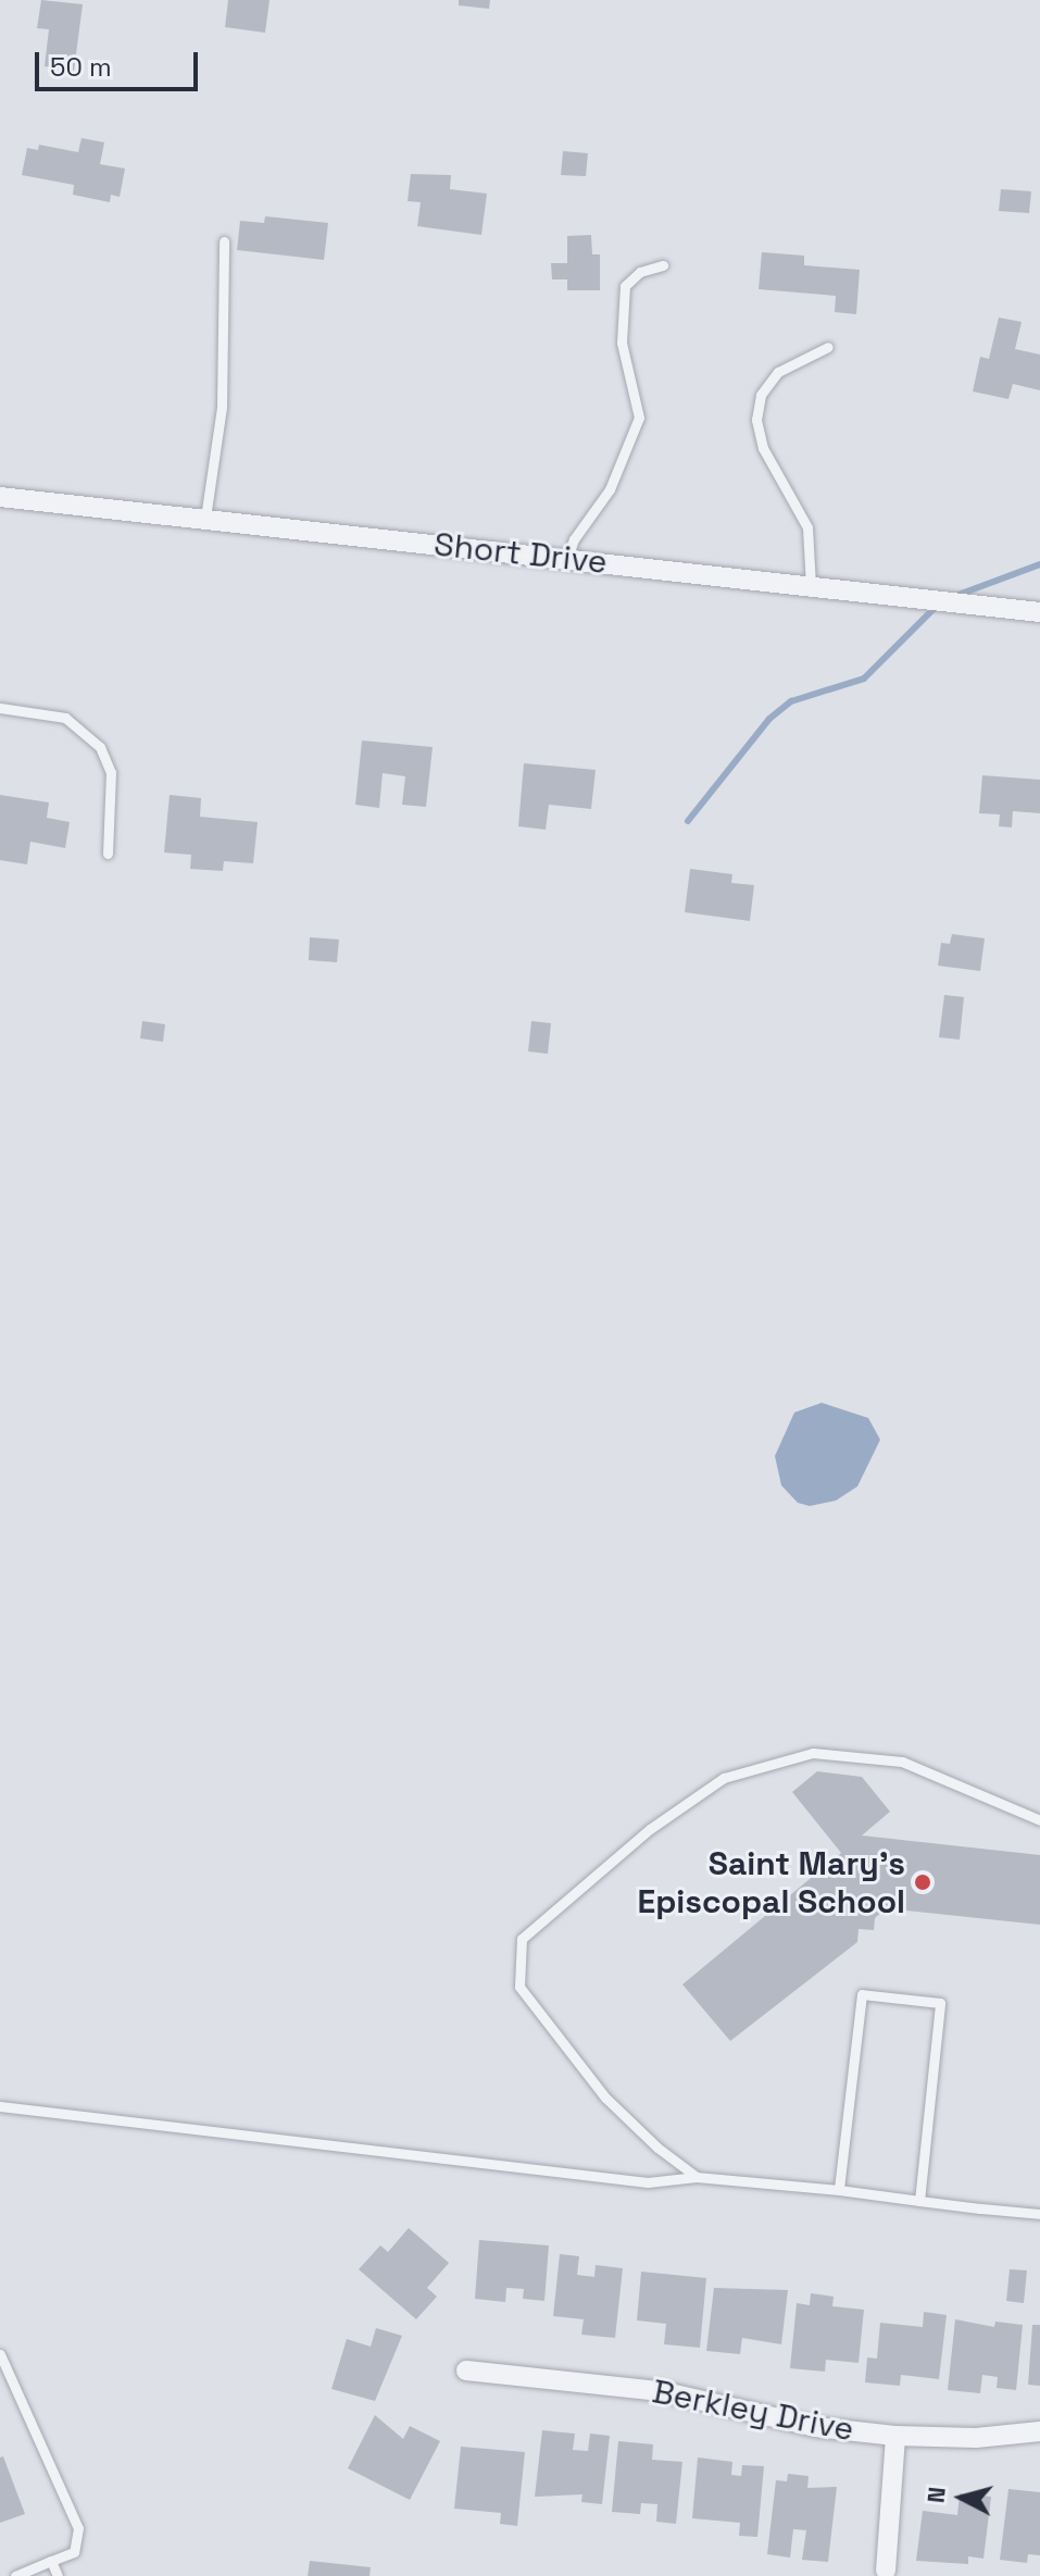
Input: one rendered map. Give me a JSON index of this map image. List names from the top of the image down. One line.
{"streets":{"street":["Short Drive","Berkley Drive"]},"places":["Saint Mary's Episcopal School"],"scale_bar":"50 m","north":"left"}
